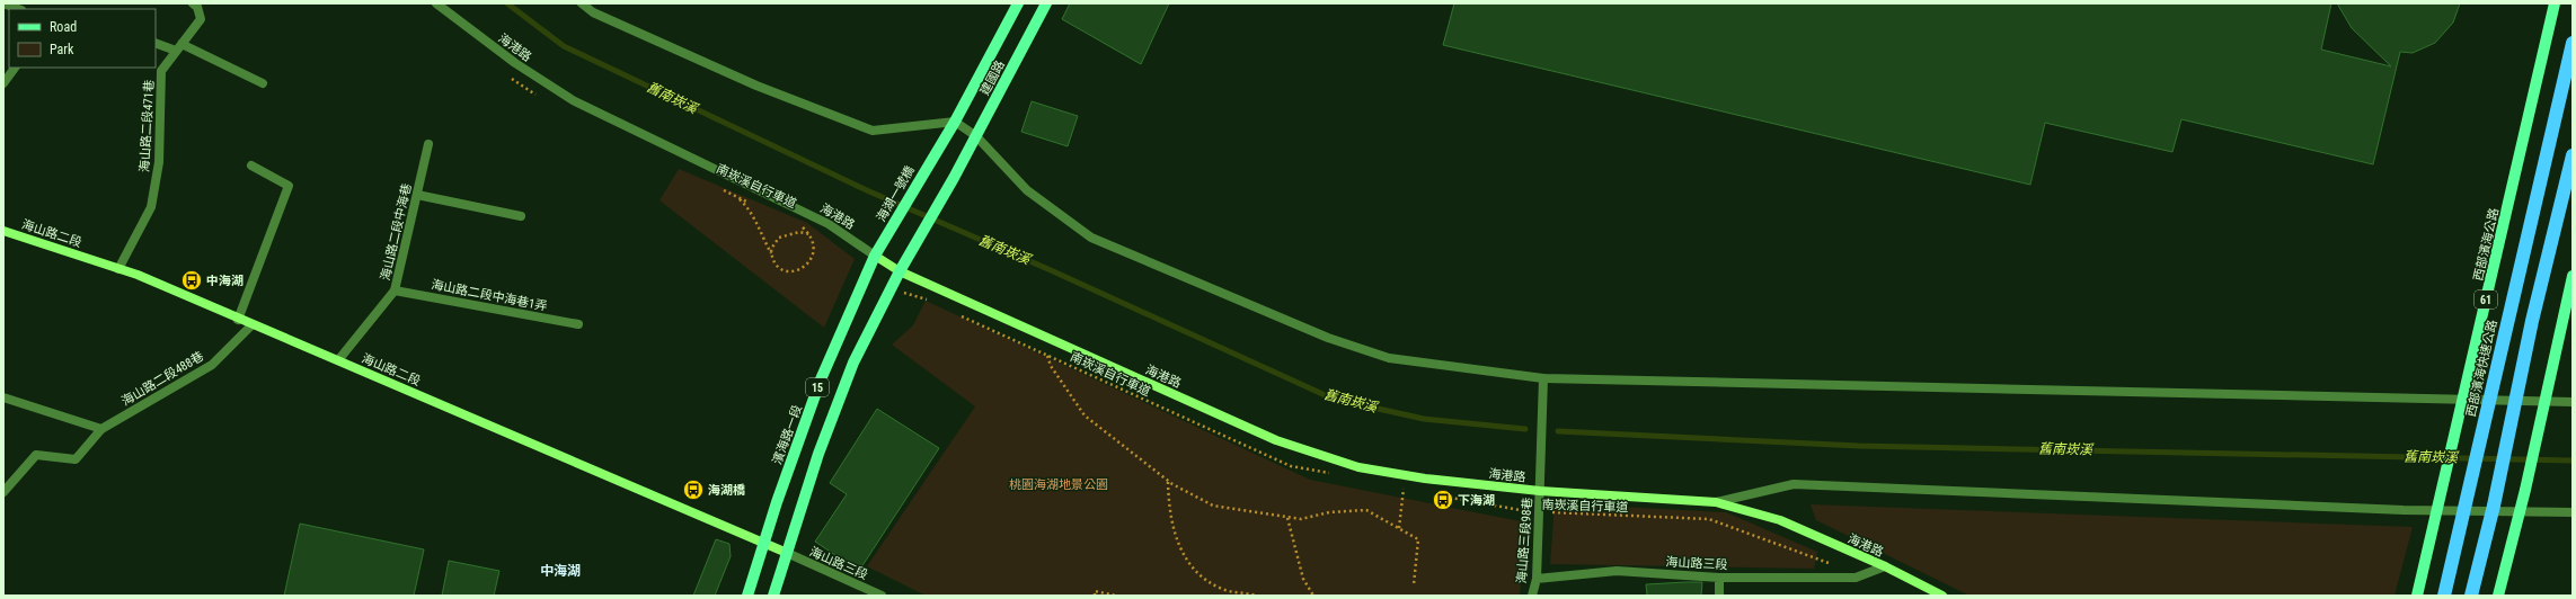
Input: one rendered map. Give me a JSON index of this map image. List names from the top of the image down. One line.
{"streets":{"highway":["61","西部濱海快速公路"],"main road":["建國路","海湖一號橋","西部濱海公路","15","濱海路一段"],"street":["海港路","海山路二段471巷","海山路二段中海巷","海山路二段","海山路二段中海巷1弄","海山路二段488巷","海山路三段98巷","海山路三段"],"path":["南崁溪自行車道"]},"crossings":[["海港路","建國路"],["海港路","15"],["海港路","濱海路一段"],["海港路","海山路三段98巷"],["建國路","海湖一號橋"],["建國路","15"],["海山路二段471巷","海山路二段"],["南崁溪自行車道","海山路三段98巷"],["南崁溪自行車道","海山路三段"],["海湖一號橋","濱海路一段"],["海山路二段中海巷","海山路二段"],["海山路二段中海巷","海山路二段中海巷1弄"],["海山路二段","海山路二段488巷"],["海山路二段","15"],["海山路二段","濱海路一段"],["海山路二段","海山路三段"],["15","海山路三段"],["海山路三段98巷","海山路三段"]],"districts":["中海湖"],"water":["舊南崁溪"],"parks":["桃園海湖地景公園"],"places":{"bus stop":["中海湖","海湖橋","下海湖"]},"legend":["Road","Park"]}
